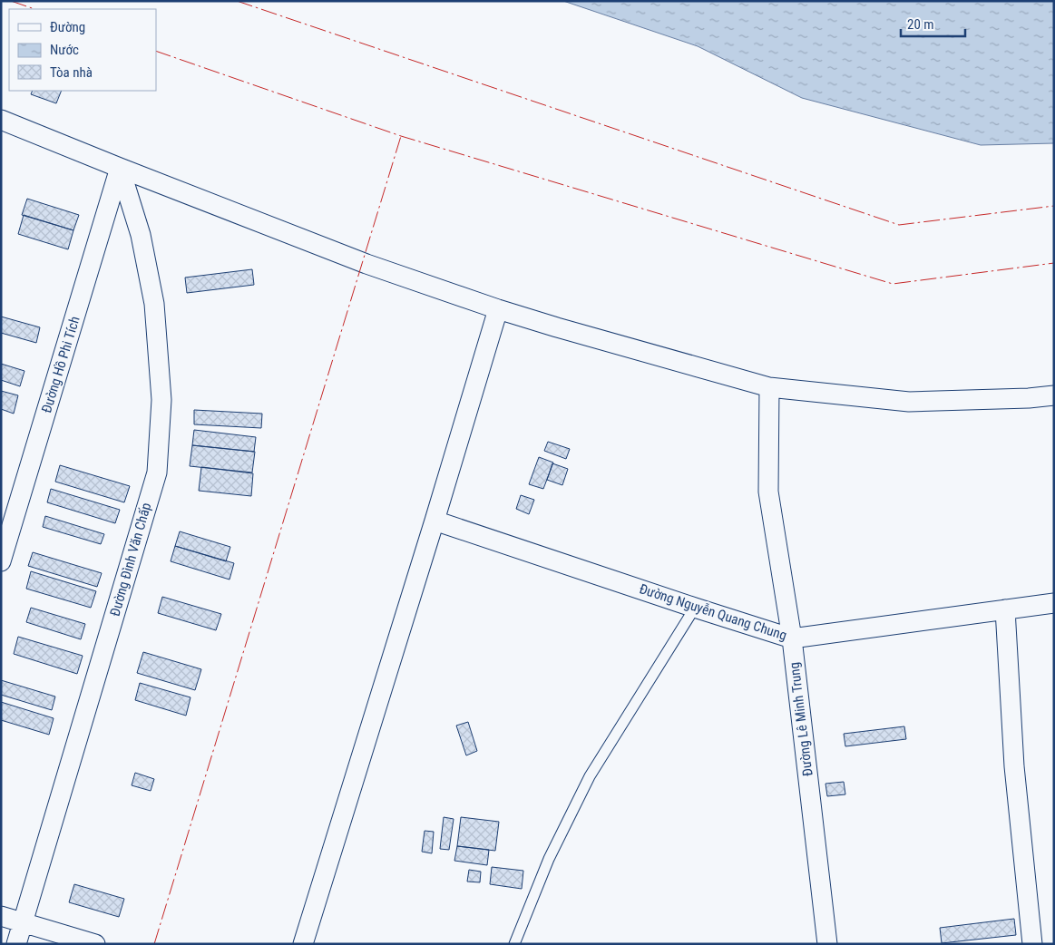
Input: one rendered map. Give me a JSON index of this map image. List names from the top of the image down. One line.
{"streets":{"street":["Đường Hồ Phi Tích","Đường Đình Văn Chấp","Đường Nguyễn Quang Chung","Đường Lê Minh Trung"]},"crossings":[["Đường Hồ Phi Tích","Đường Đình Văn Chấp"],["Đường Nguyễn Quang Chung","Đường Lê Minh Trung"]],"legend":["Đường","Nước","Tòa nhà"],"scale_bar":"20 m"}
